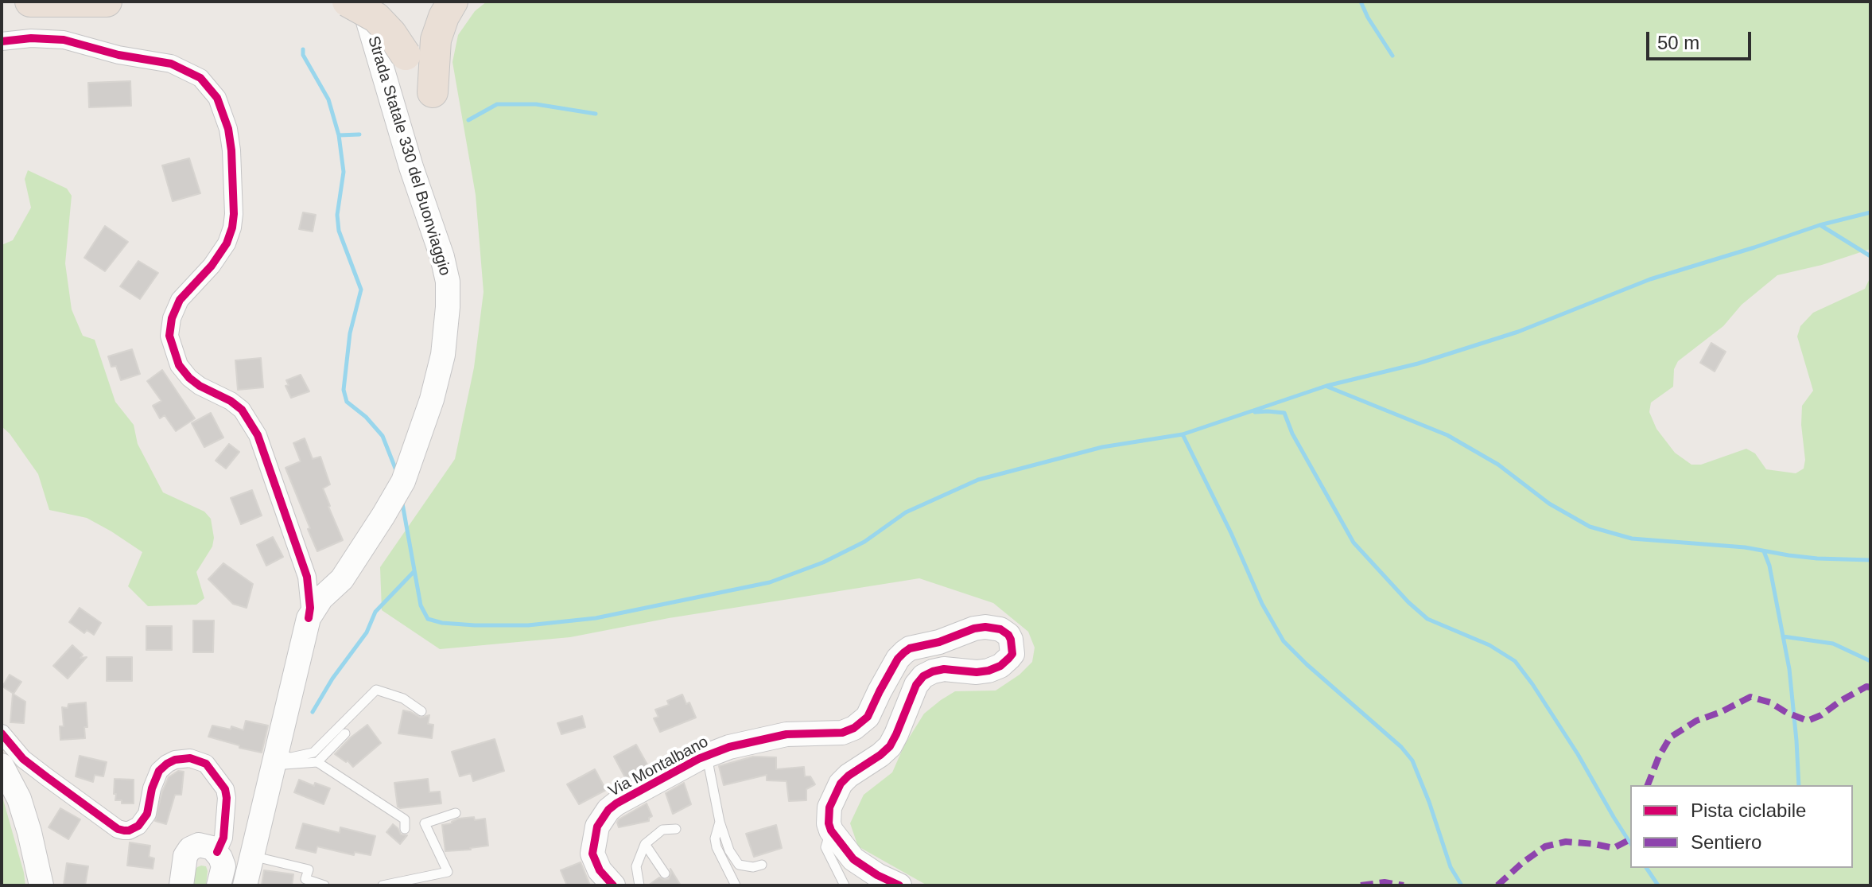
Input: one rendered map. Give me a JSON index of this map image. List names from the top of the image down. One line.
{"streets":{"street":["Strada Statale 330 del Buonviaggio","Via Montalbano"]},"legend":["Pista ciclabile","Sentiero"],"scale_bar":"50 m"}
